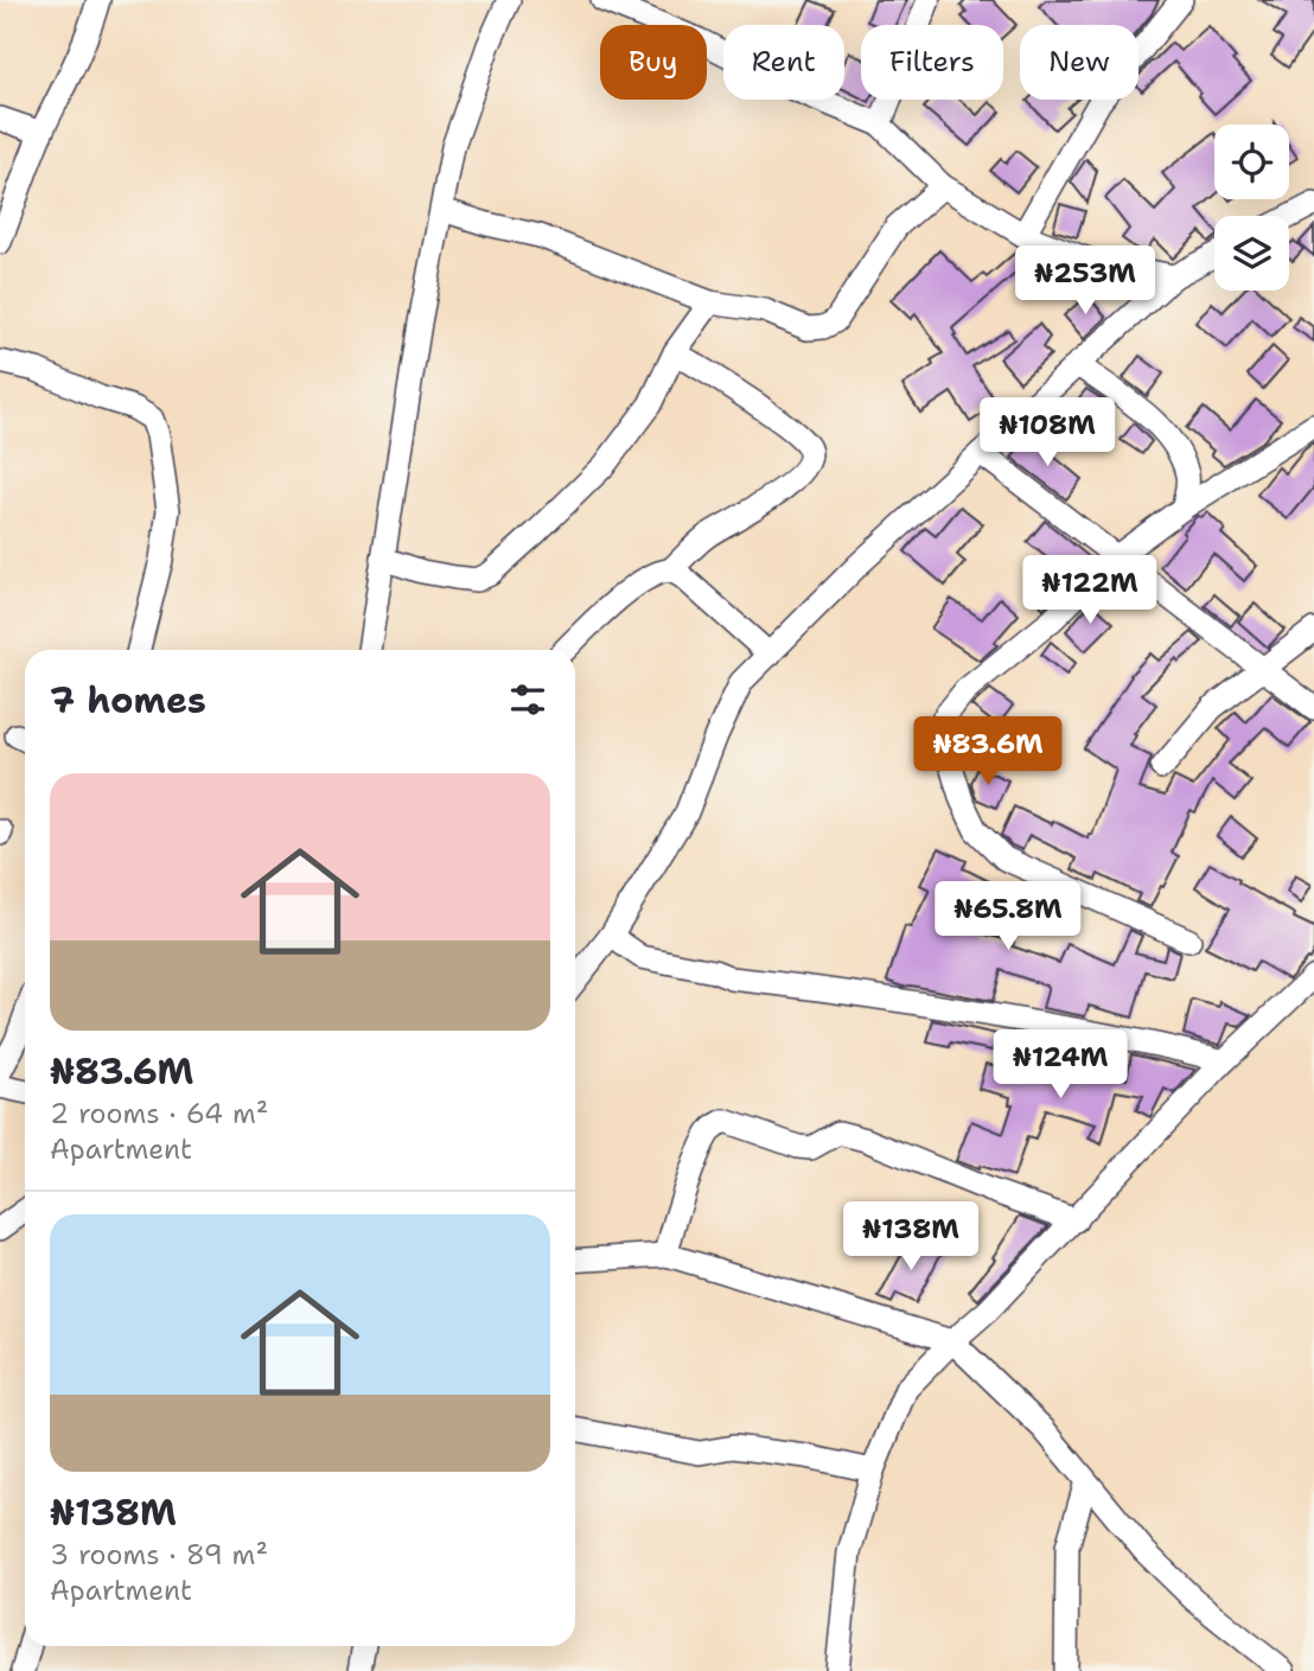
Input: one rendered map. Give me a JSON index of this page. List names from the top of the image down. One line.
{"page":{"chip":["Buy","Rent","Filters","New"],"price":["₦253M","₦108M","₦122M","₦83.6M","₦65.8M","₦124M","₦138M"],"heading":"7 homes","list":[{"name":"₦83.6M","note":"2 rooms · 64 m² · Apartment"},{"name":"₦138M","note":"3 rooms · 89 m² · Apartment"}]}}
